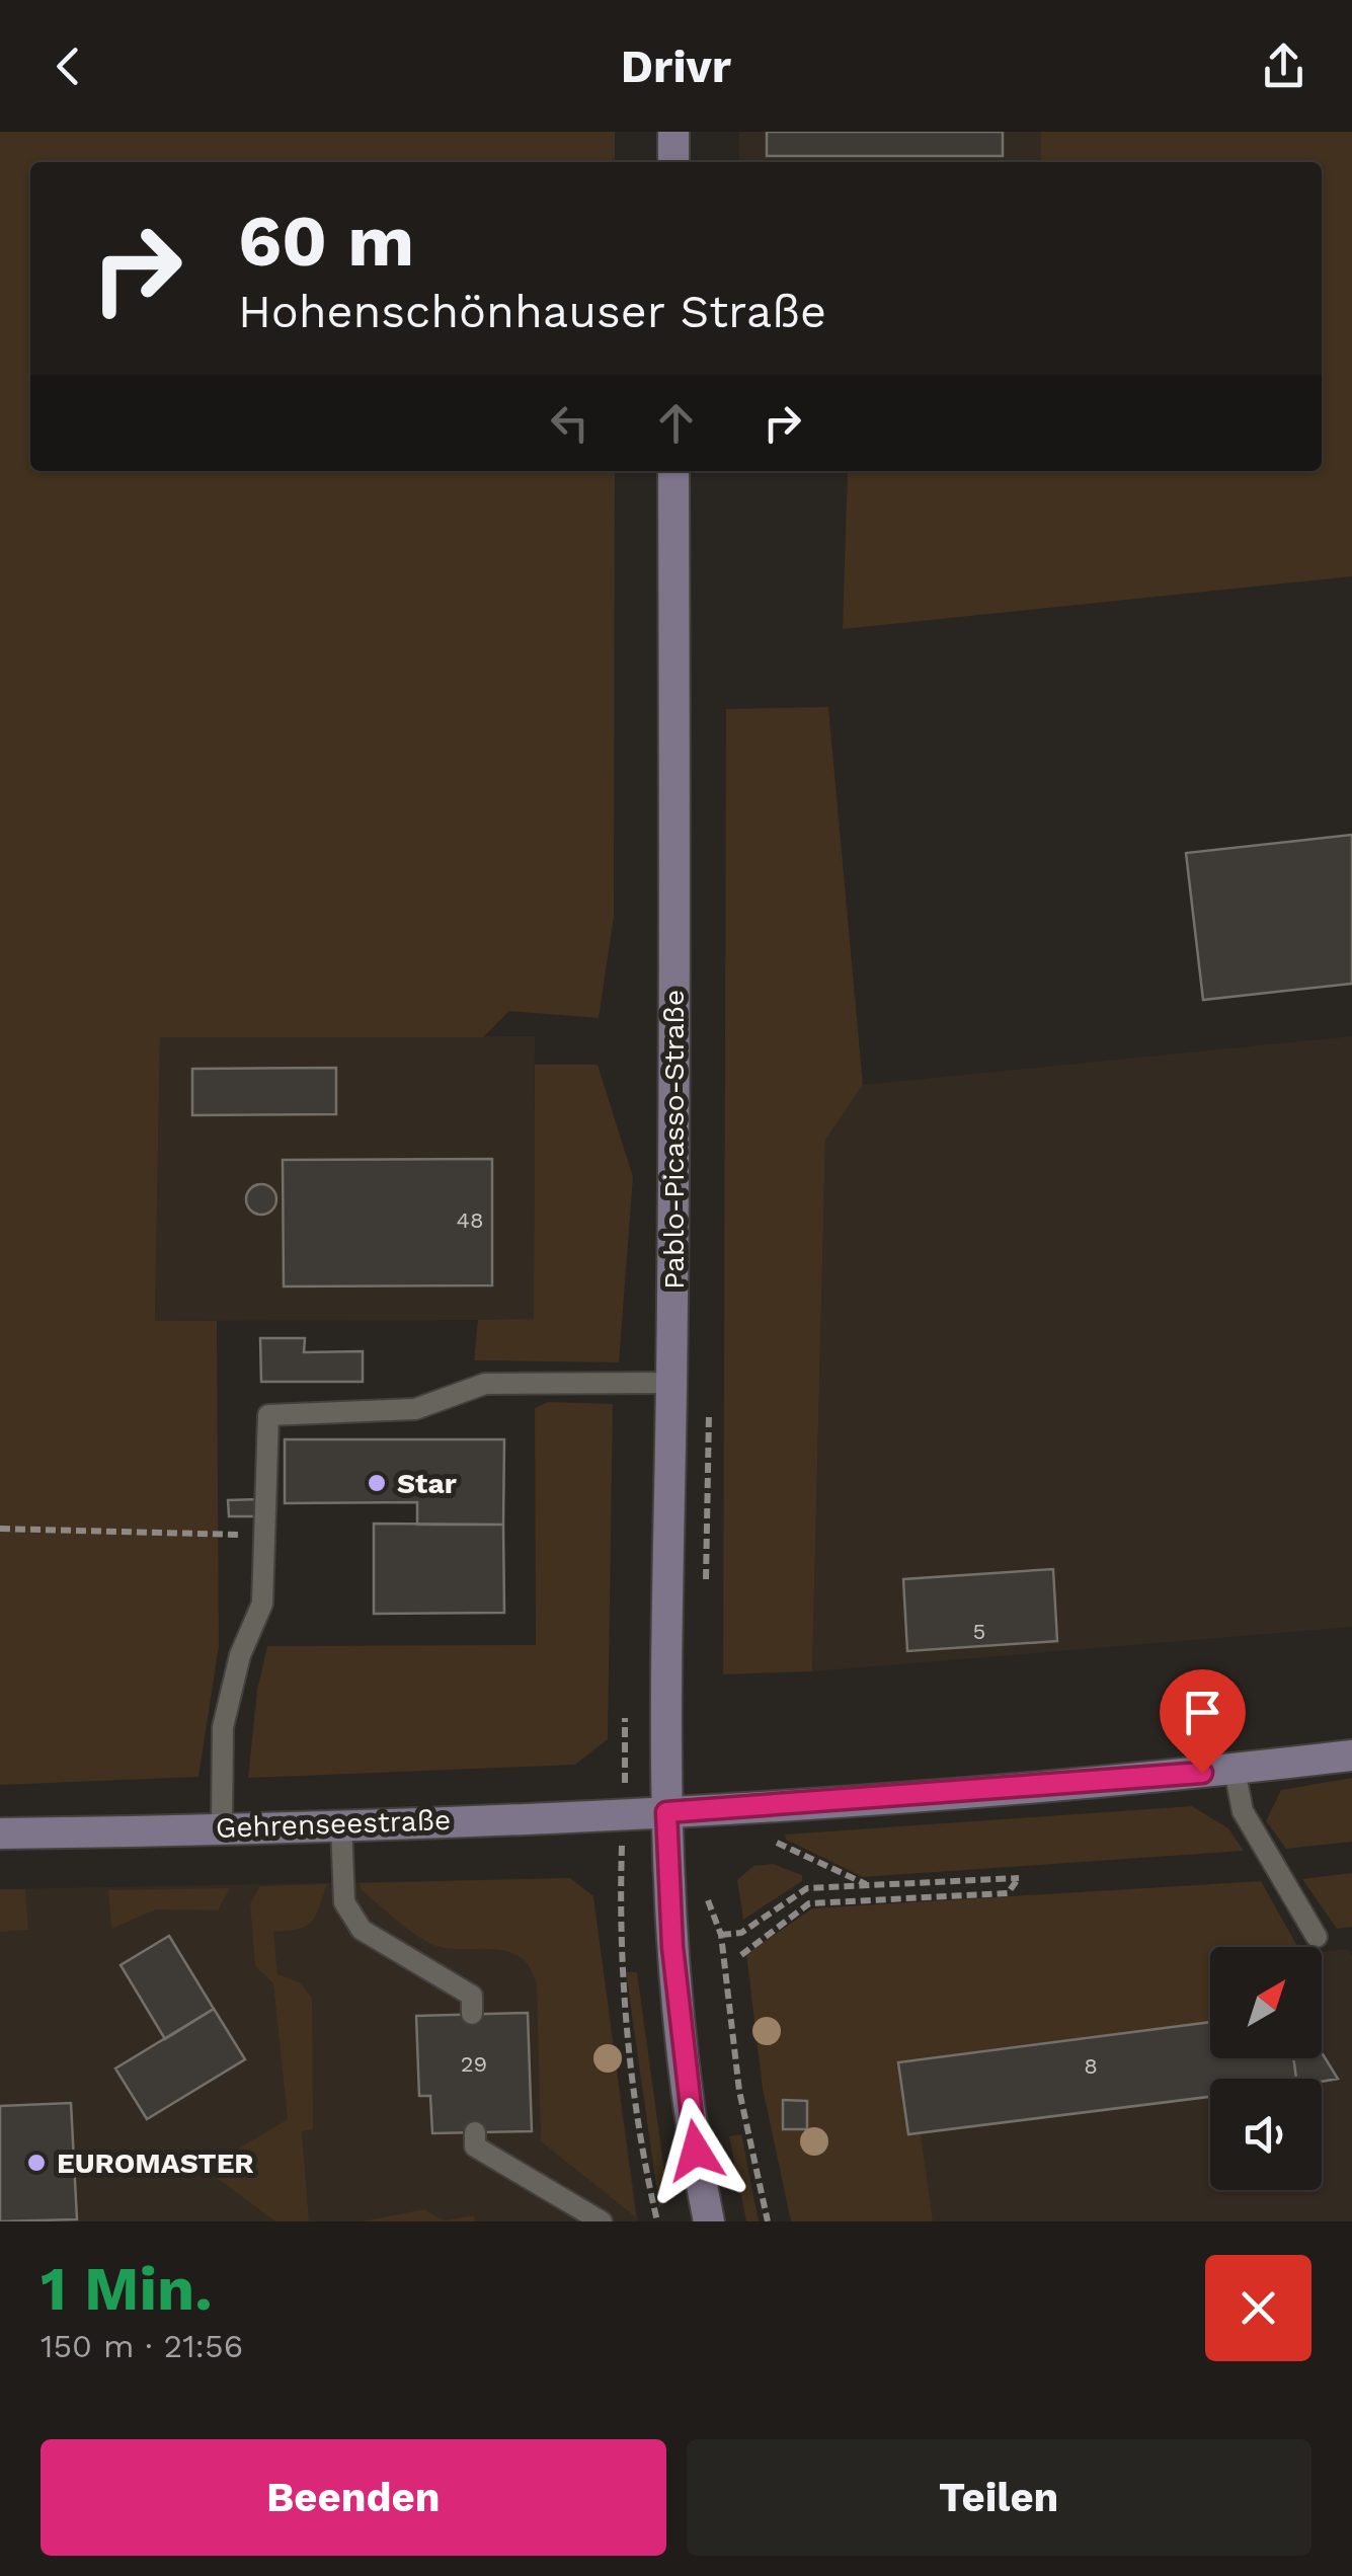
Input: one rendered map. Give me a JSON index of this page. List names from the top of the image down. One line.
{"streets":{"main road":["Pablo-Picasso-Straße","Gehrenseestraße"]},"crossings":[["Pablo-Picasso-Straße","Gehrenseestraße"]],"places":["Star","EUROMASTER"],"house_numbers":["48","5","29","8"],"north":"top right","page":{"header":"Drivr","turn":["60 m","Hohenschönhauser Straße"],"heading":["1 Min.","150 m · 21:56"],"buttons":["Beenden","Teilen"]}}
